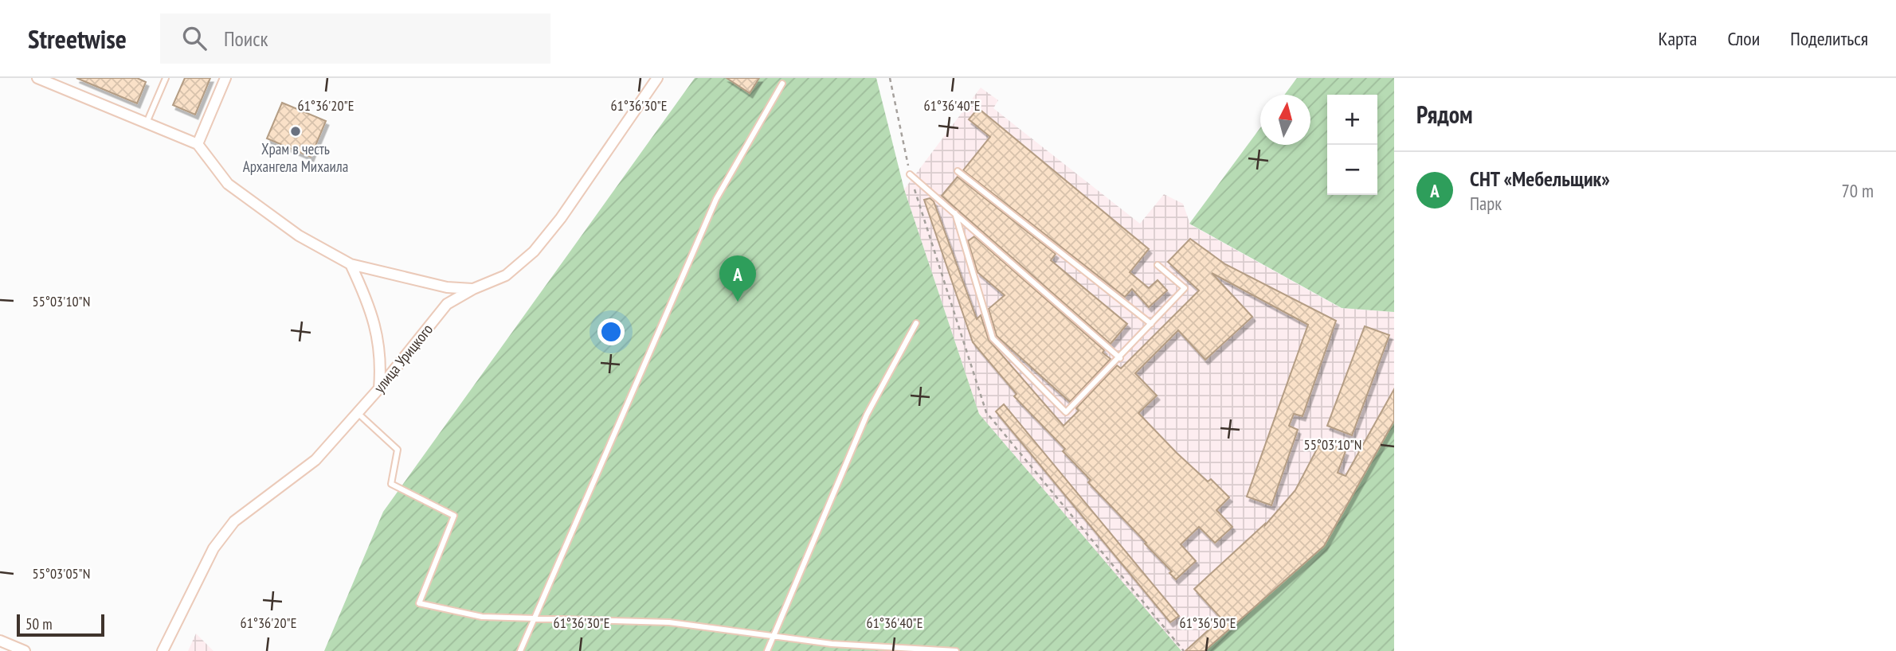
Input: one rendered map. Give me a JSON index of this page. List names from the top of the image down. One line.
{"streets":{"street":["улица Урицкого"]},"places":["Храм в честь Архангела Михаила"],"scale_bar":"50 m","north":"top","page":{"header":"Streetwise","search":"Поиск","nav":["Карта","Слои","Поделиться"],"heading":"Рядом","map_buttons":["+","−"],"list":[{"mark":"A","name":"СНТ «Мебельщик»","note":"Парк","value":"70 m"}],"pins":"A","scale":"50 m"},"coordinates":["61°36'20\"E","61°36'30\"E","61°36'40\"E","55°03'10\"N","55°03'05\"N","61°36'50\"E"]}
